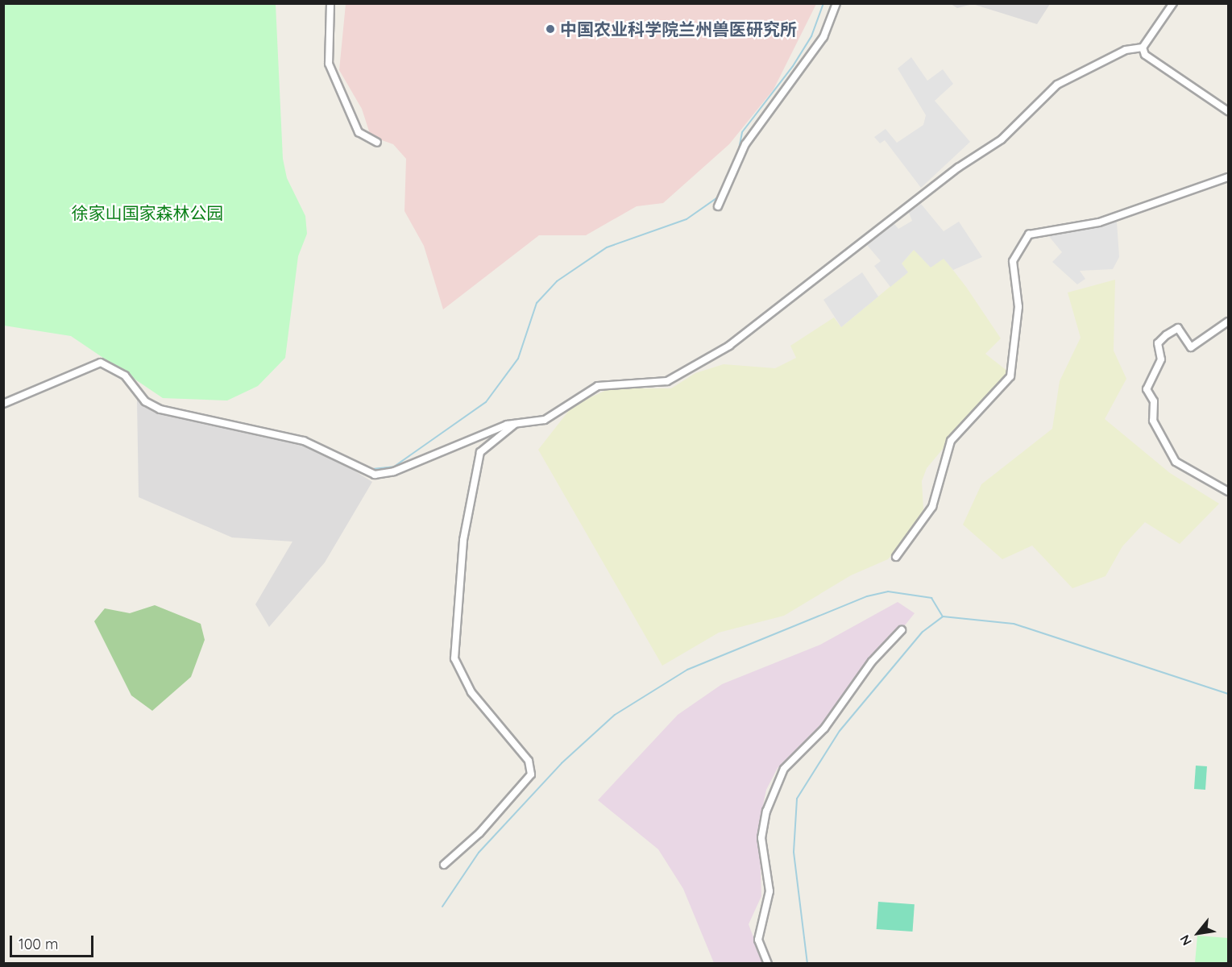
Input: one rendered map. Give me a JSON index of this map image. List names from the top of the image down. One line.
{"parks":["徐家山国家森林公园"],"places":["中国农业科学院兰州兽医研究所"],"scale_bar":"100 m","north":"bottom left"}
